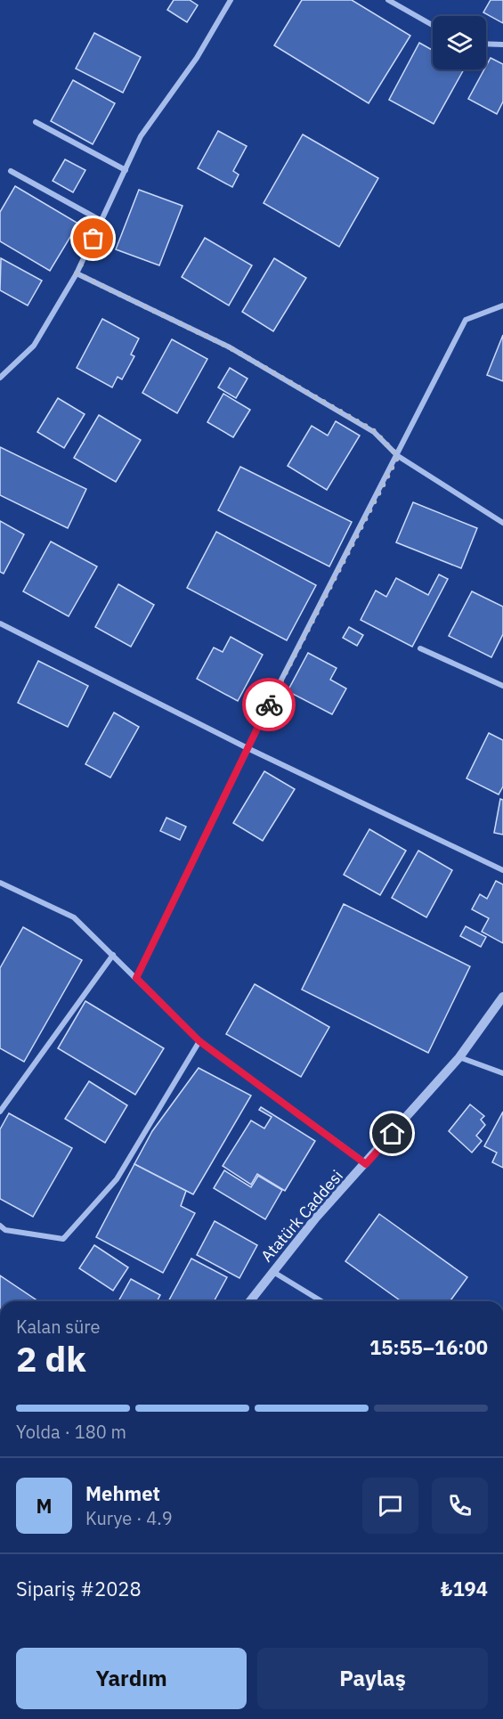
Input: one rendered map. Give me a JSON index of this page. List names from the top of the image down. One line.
{"streets":{"street":["Atatürk Caddesi"]},"page":{"heading":["2 dk","Kalan süre","15:55–16:00"],"panel":["Mehmet","Kurye · 4.9","Sipariş #2028","₺194"],"bar":"Yolda · 180 m","round":"M","buttons":["Yardım","Paylaş"]}}
